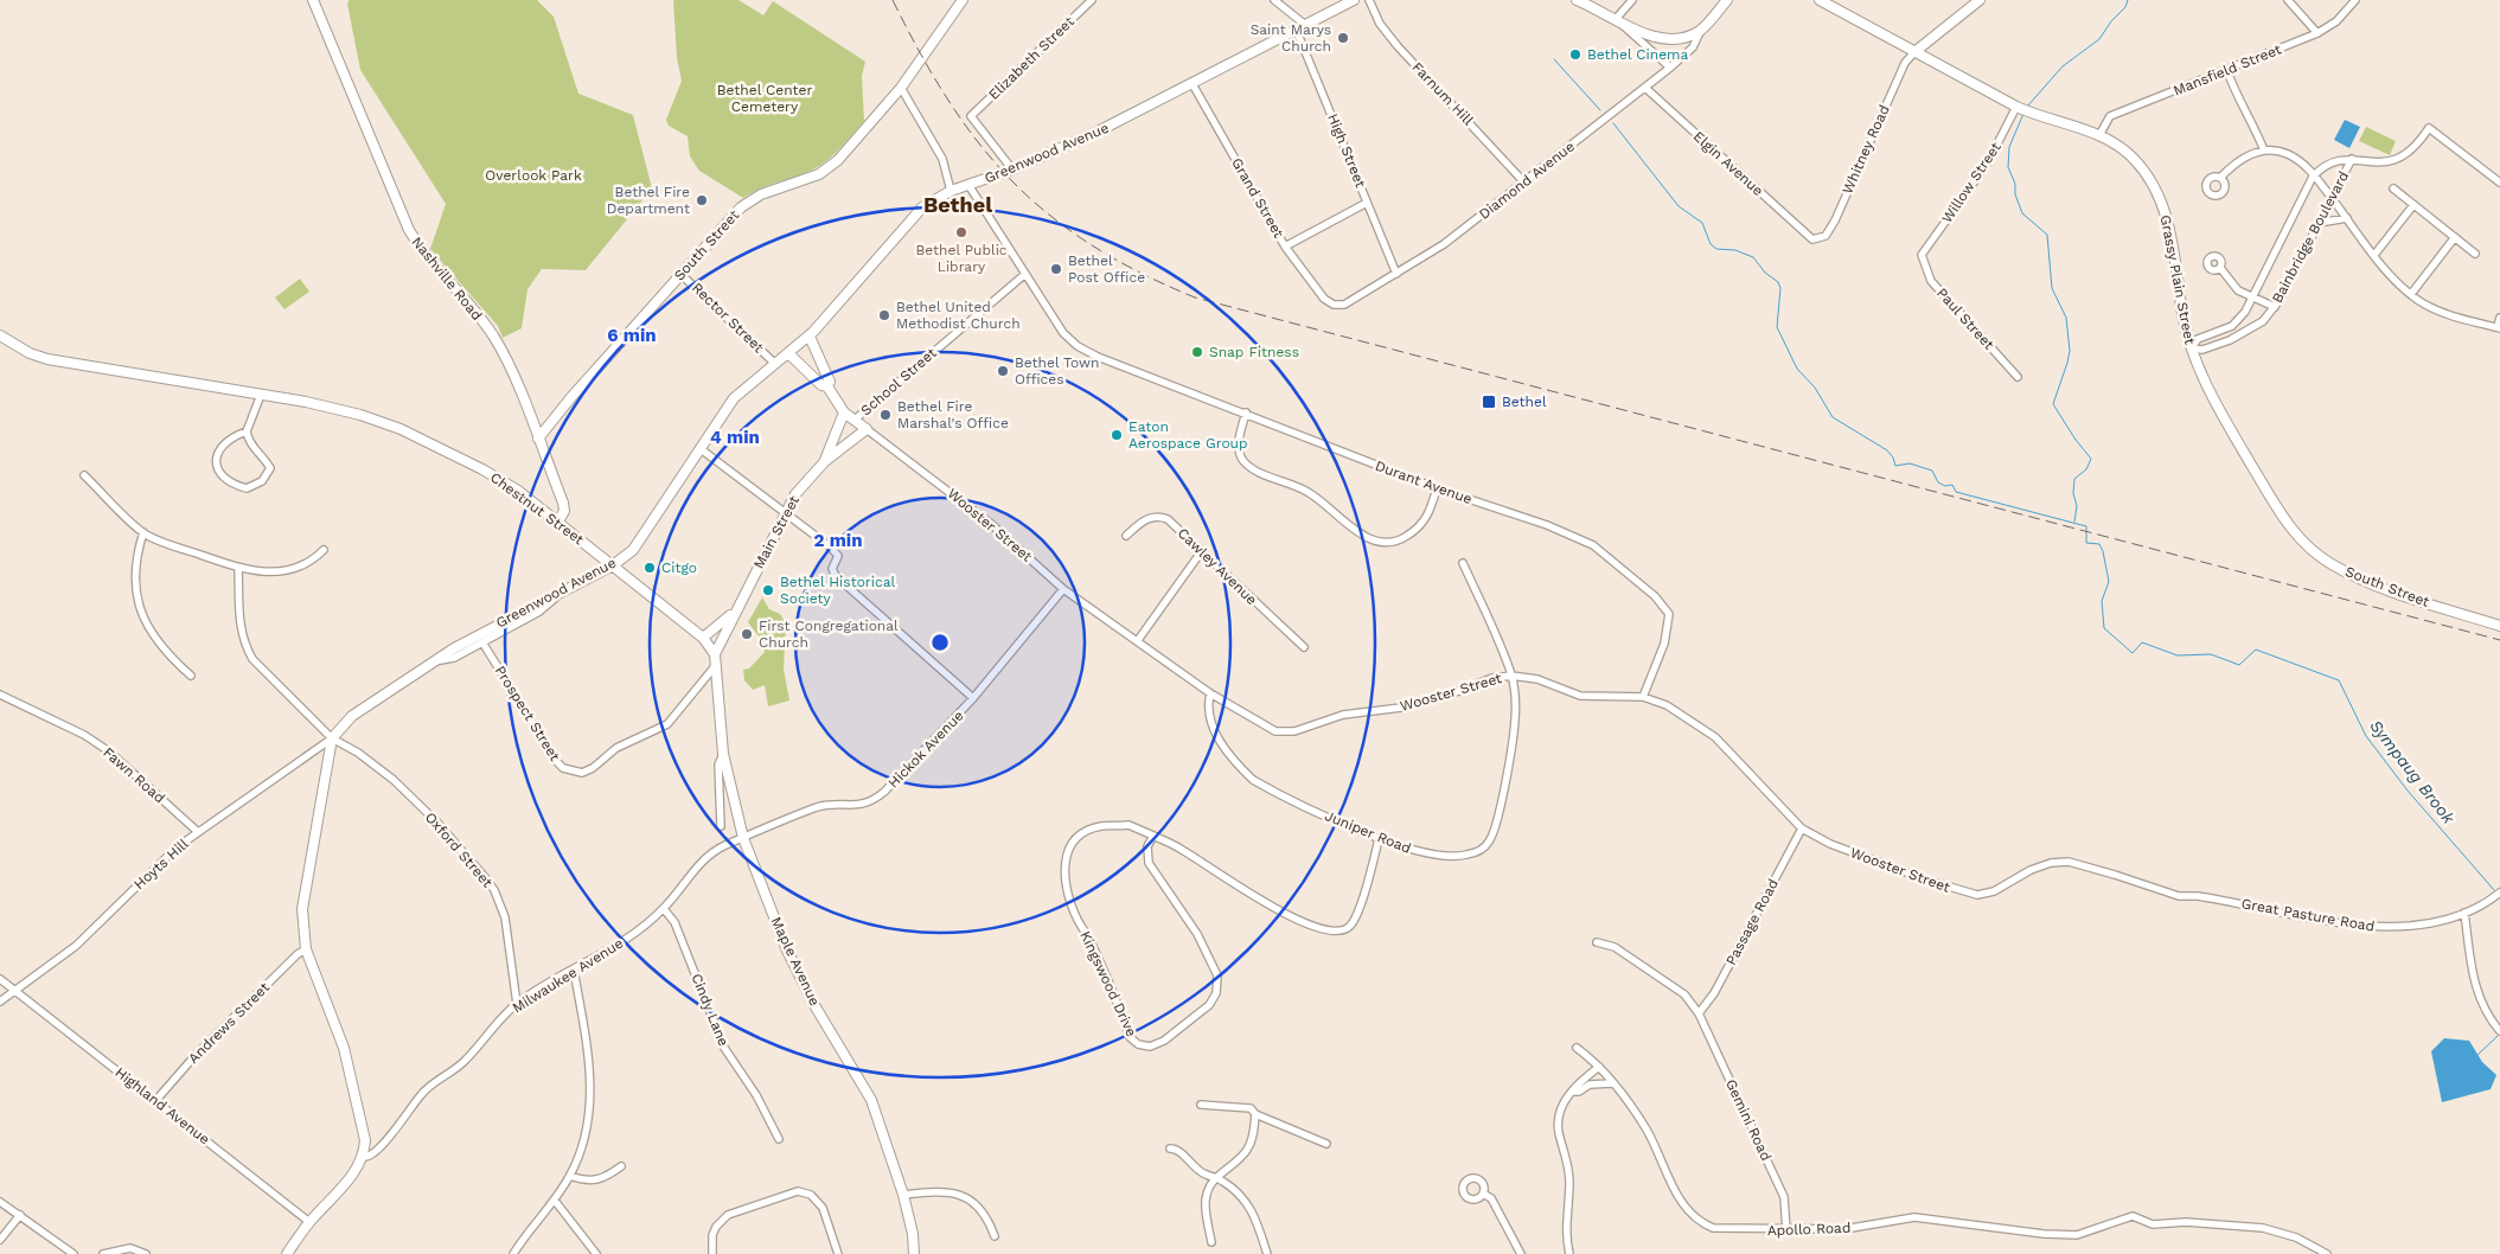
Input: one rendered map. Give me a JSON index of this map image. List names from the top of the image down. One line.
{"streets":{"main road":["Greenwood Avenue","South Street","Nashville Road","Grassy Plain Street","Chestnut Street","Wooster Street","Main Street","Maple Avenue","Milwaukee Avenue"],"street":["Elizabeth Street","Mansfield Street","Farnum Hill","Whitney Road","High Street","Elgin Avenue","Diamond Avenue","Willow Street","Grand Street","Bainbridge Boulevard","Rector Street","Paul Street","School Street","Durant Avenue","Cawley Avenue","Prospect Street","Hickok Avenue","Fawn Road","Juniper Road","Oxford Street","Hoyts Hill","Great Pasture Road","Passage Road","Kingswood Drive","Cindy Lane","Andrews Street","Highland Avenue","Gemini Road","Apollo Road"]},"crossings":[["Elizabeth Street","Greenwood Avenue"],["Mansfield Street","Grassy Plain Street"],["Farnum Hill","Diamond Avenue"],["Whitney Road","Elgin Avenue"],["Whitney Road","Grassy Plain Street"],["High Street","Greenwood Avenue"],["High Street","Diamond Avenue"],["Greenwood Avenue","Grand Street"],["Greenwood Avenue","Rector Street"],["Greenwood Avenue","Chestnut Street"],["Greenwood Avenue","Oxford Street"],["Greenwood Avenue","Hoyts Hill"],["Elgin Avenue","Diamond Avenue"],["Diamond Avenue","Grand Street"],["Willow Street","Grassy Plain Street"],["Willow Street","Paul Street"],["Bainbridge Boulevard","Grassy Plain Street"],["South Street","Nashville Road"],["South Street","Grassy Plain Street"],["South Street","Rector Street"],["Nashville Road","Chestnut Street"],["School Street","Durant Avenue"],["School Street","Wooster Street"],["Durant Avenue","Wooster Street"],["Chestnut Street","Main Street"],["Chestnut Street","Maple Avenue"],["Wooster Street","Main Street"],["Wooster Street","Hickok Avenue"],["Wooster Street","Juniper Road"],["Wooster Street","Great Pasture Road"],["Wooster Street","Passage Road"],["Main Street","Maple Avenue"],["Prospect Street","Maple Avenue"],["Hickok Avenue","Maple Avenue"],["Hickok Avenue","Milwaukee Avenue"],["Fawn Road","Hoyts Hill"],["Juniper Road","Kingswood Drive"],["Oxford Street","Hoyts Hill"],["Oxford Street","Milwaukee Avenue"],["Hoyts Hill","Highland Avenue"],["Passage Road","Gemini Road"],["Maple Avenue","Milwaukee Avenue"],["Milwaukee Avenue","Cindy Lane"],["Milwaukee Avenue","Highland Avenue"],["Andrews Street","Highland Avenue"],["Gemini Road","Apollo Road"]],"districts":["Bethel"],"water":["Sympaug Brook"],"parks":["Bethel Center Cemetery","Overlook Park"],"places":{"other":["Saint Marys Church","Bethel Cinema","Bethel Fire Department","Bethel Public Library","Bethel Post Office","Bethel United Methodist Church","Snap Fitness","Bethel Town Offices","Bethel Fire Marshal's Office","Eaton Aerospace Group","Citgo","Bethel Historical Society","First Congregational Church"],"transit":["Bethel"]},"rings":["6 min","4 min","2 min"]}
